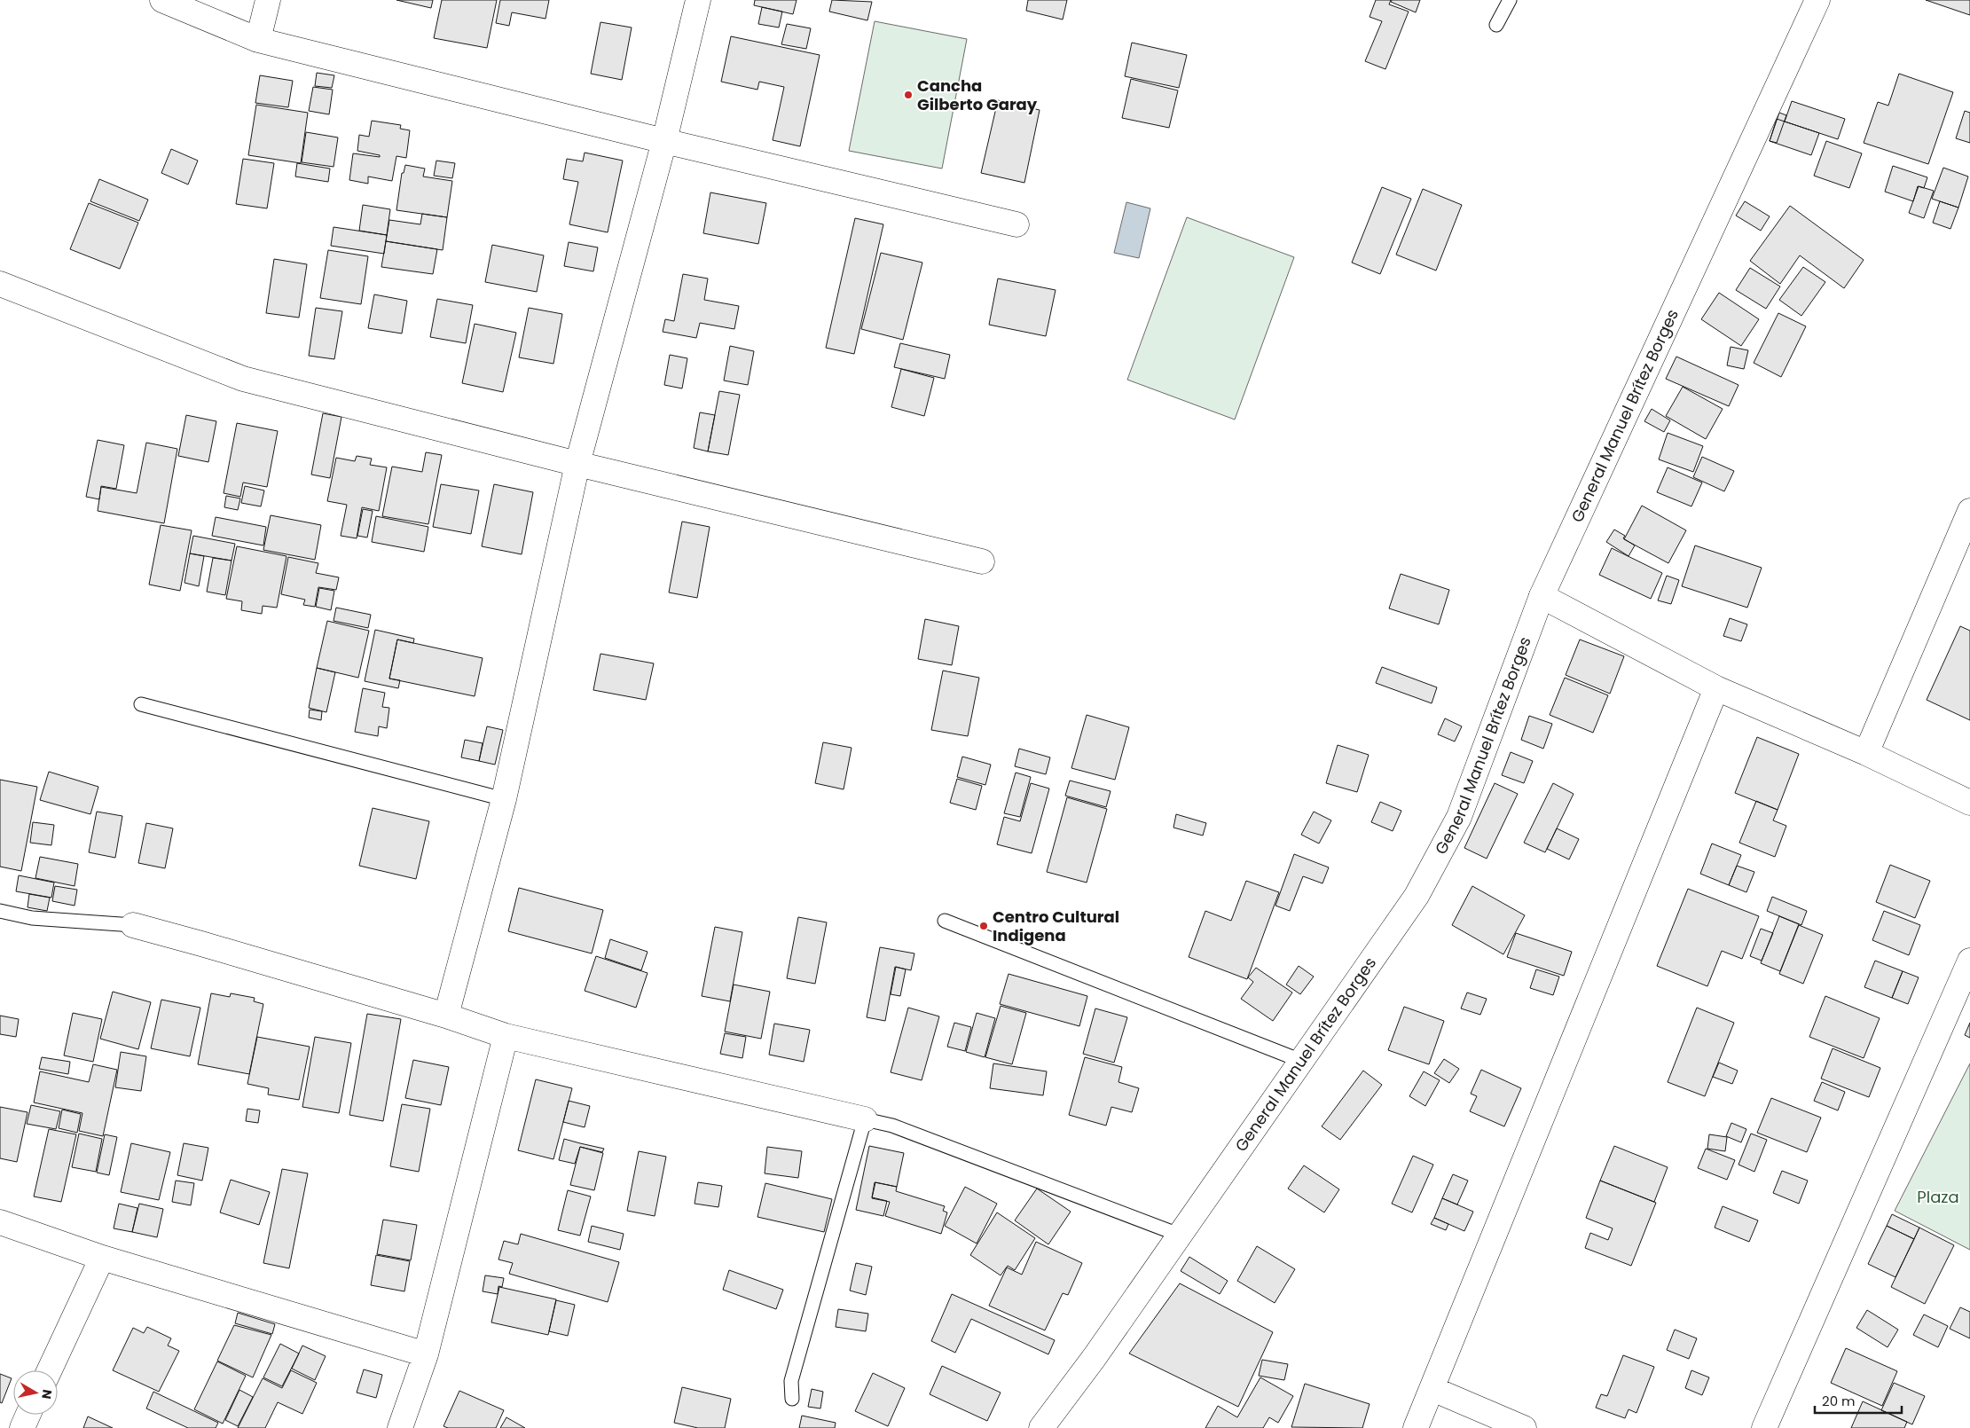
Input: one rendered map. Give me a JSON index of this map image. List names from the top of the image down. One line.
{"streets":{"street":["General Manuel Brítez Borges"]},"parks":["Plaza"],"places":["Cancha Gilberto Garay","Centro Cultural Indigena"],"scale_bar":"20 m","north":"right"}
